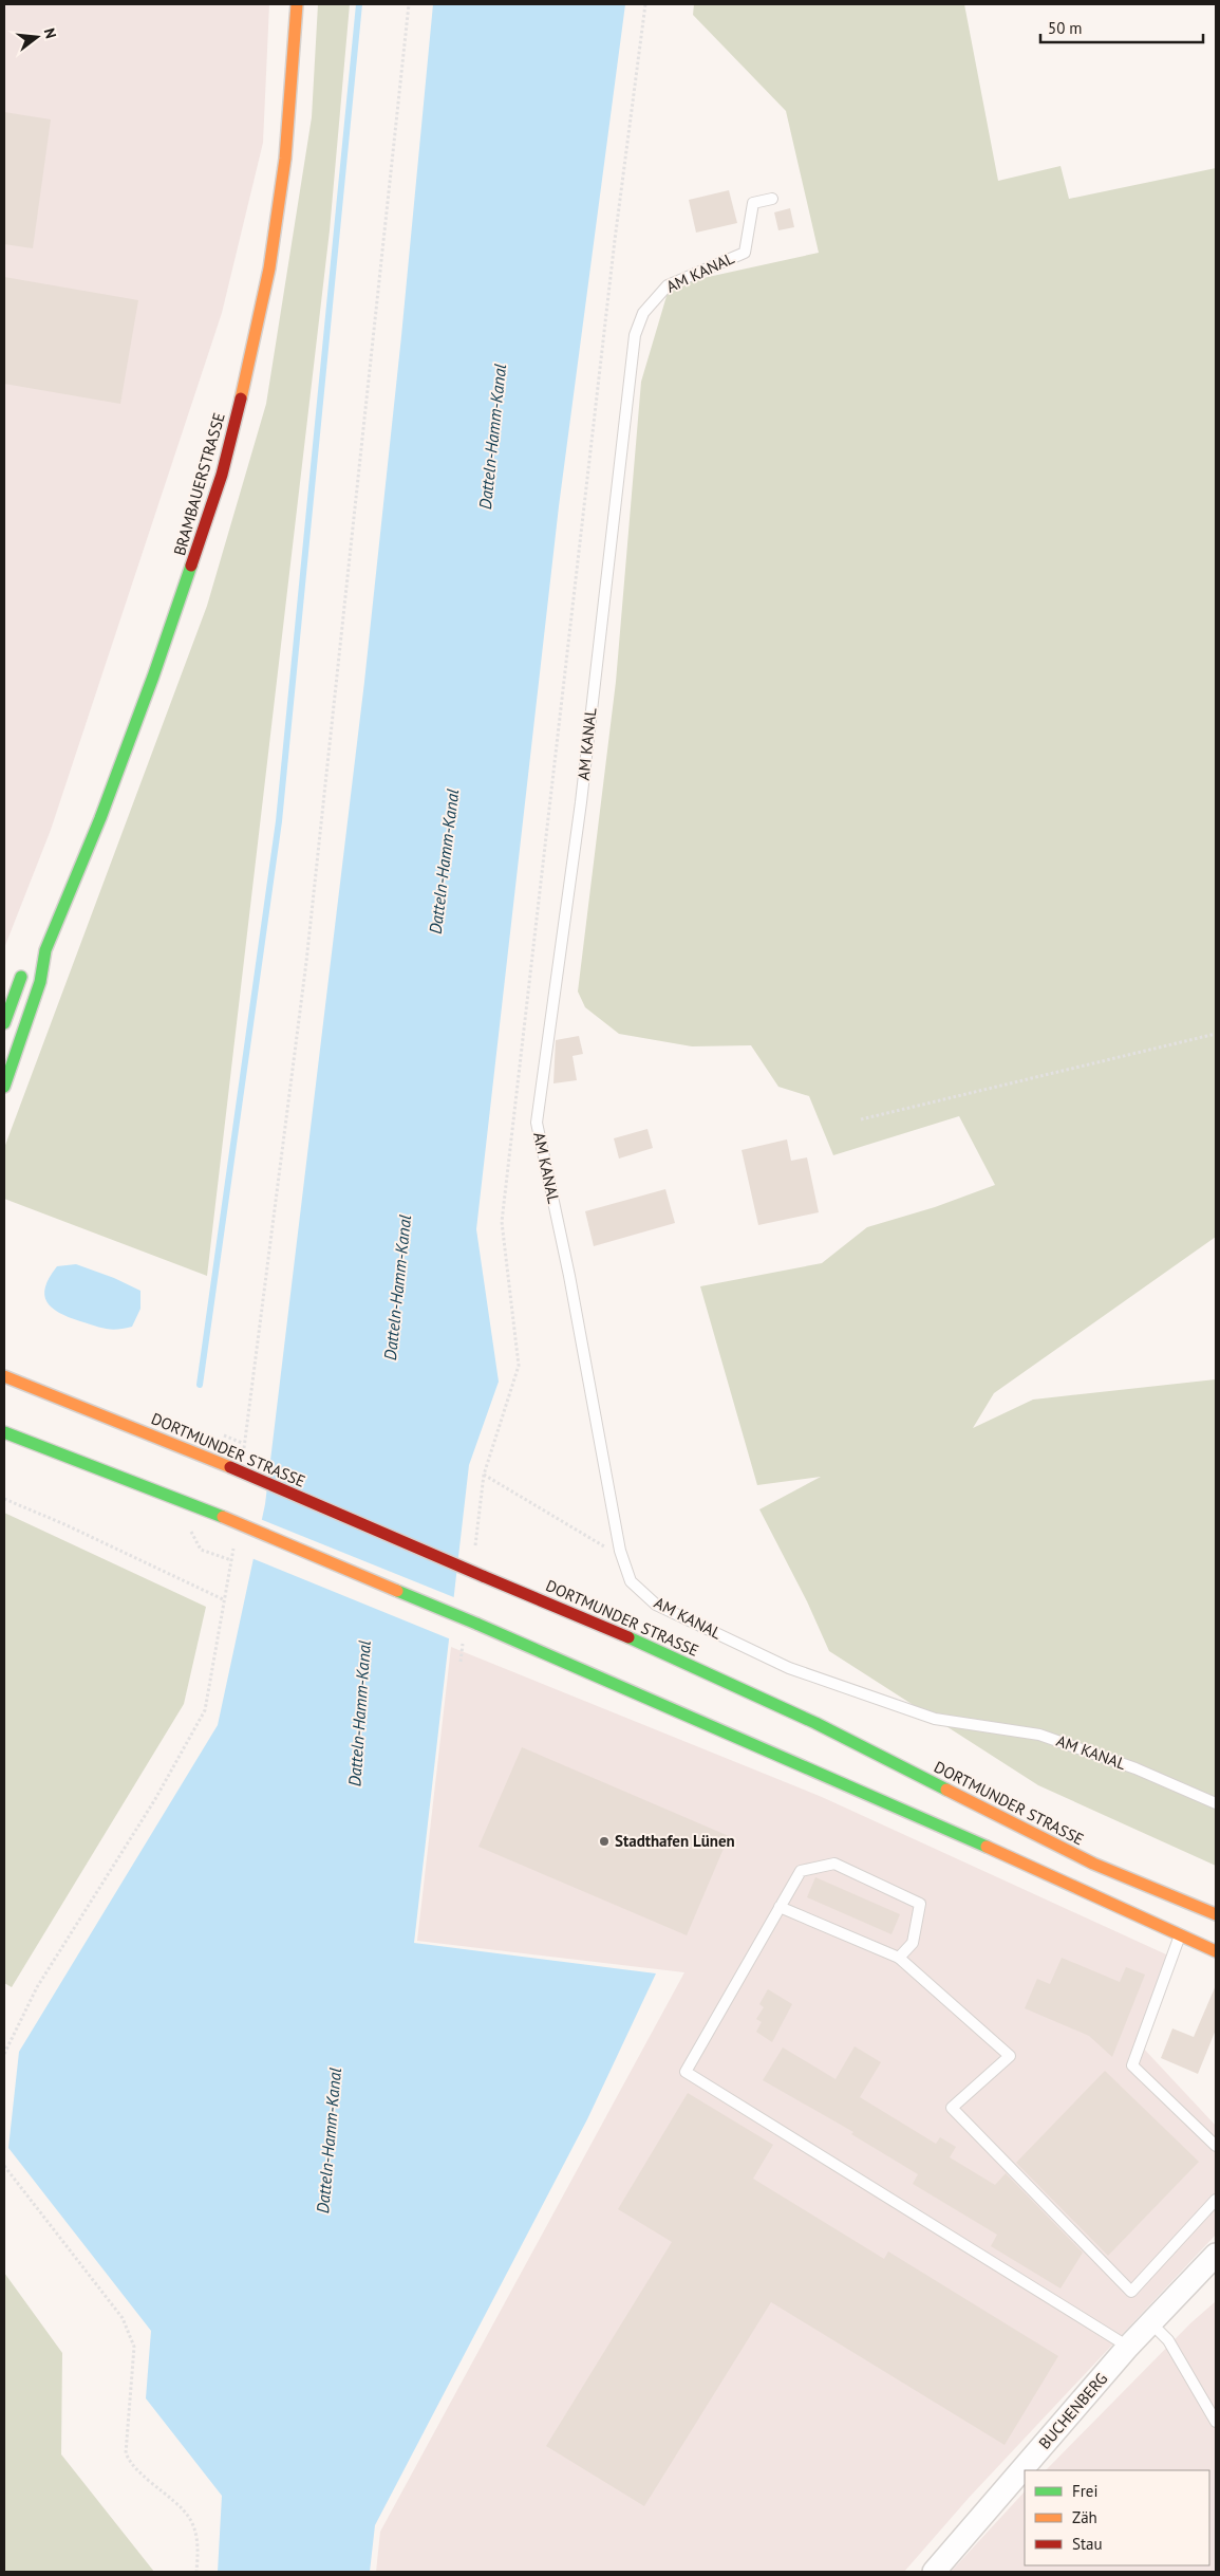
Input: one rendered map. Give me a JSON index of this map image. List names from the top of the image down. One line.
{"streets":{"main road":["BRAMBAUERSTRASSE","DORTMUNDER STRASSE"],"street":["BUCHENBERG"],"lane":["AM KANAL"]},"water":["Datteln-Hamm-Kanal"],"places":["Stadthafen Lünen"],"legend":["Frei","Zäh","Stau"],"scale_bar":"50 m","north":"right"}
